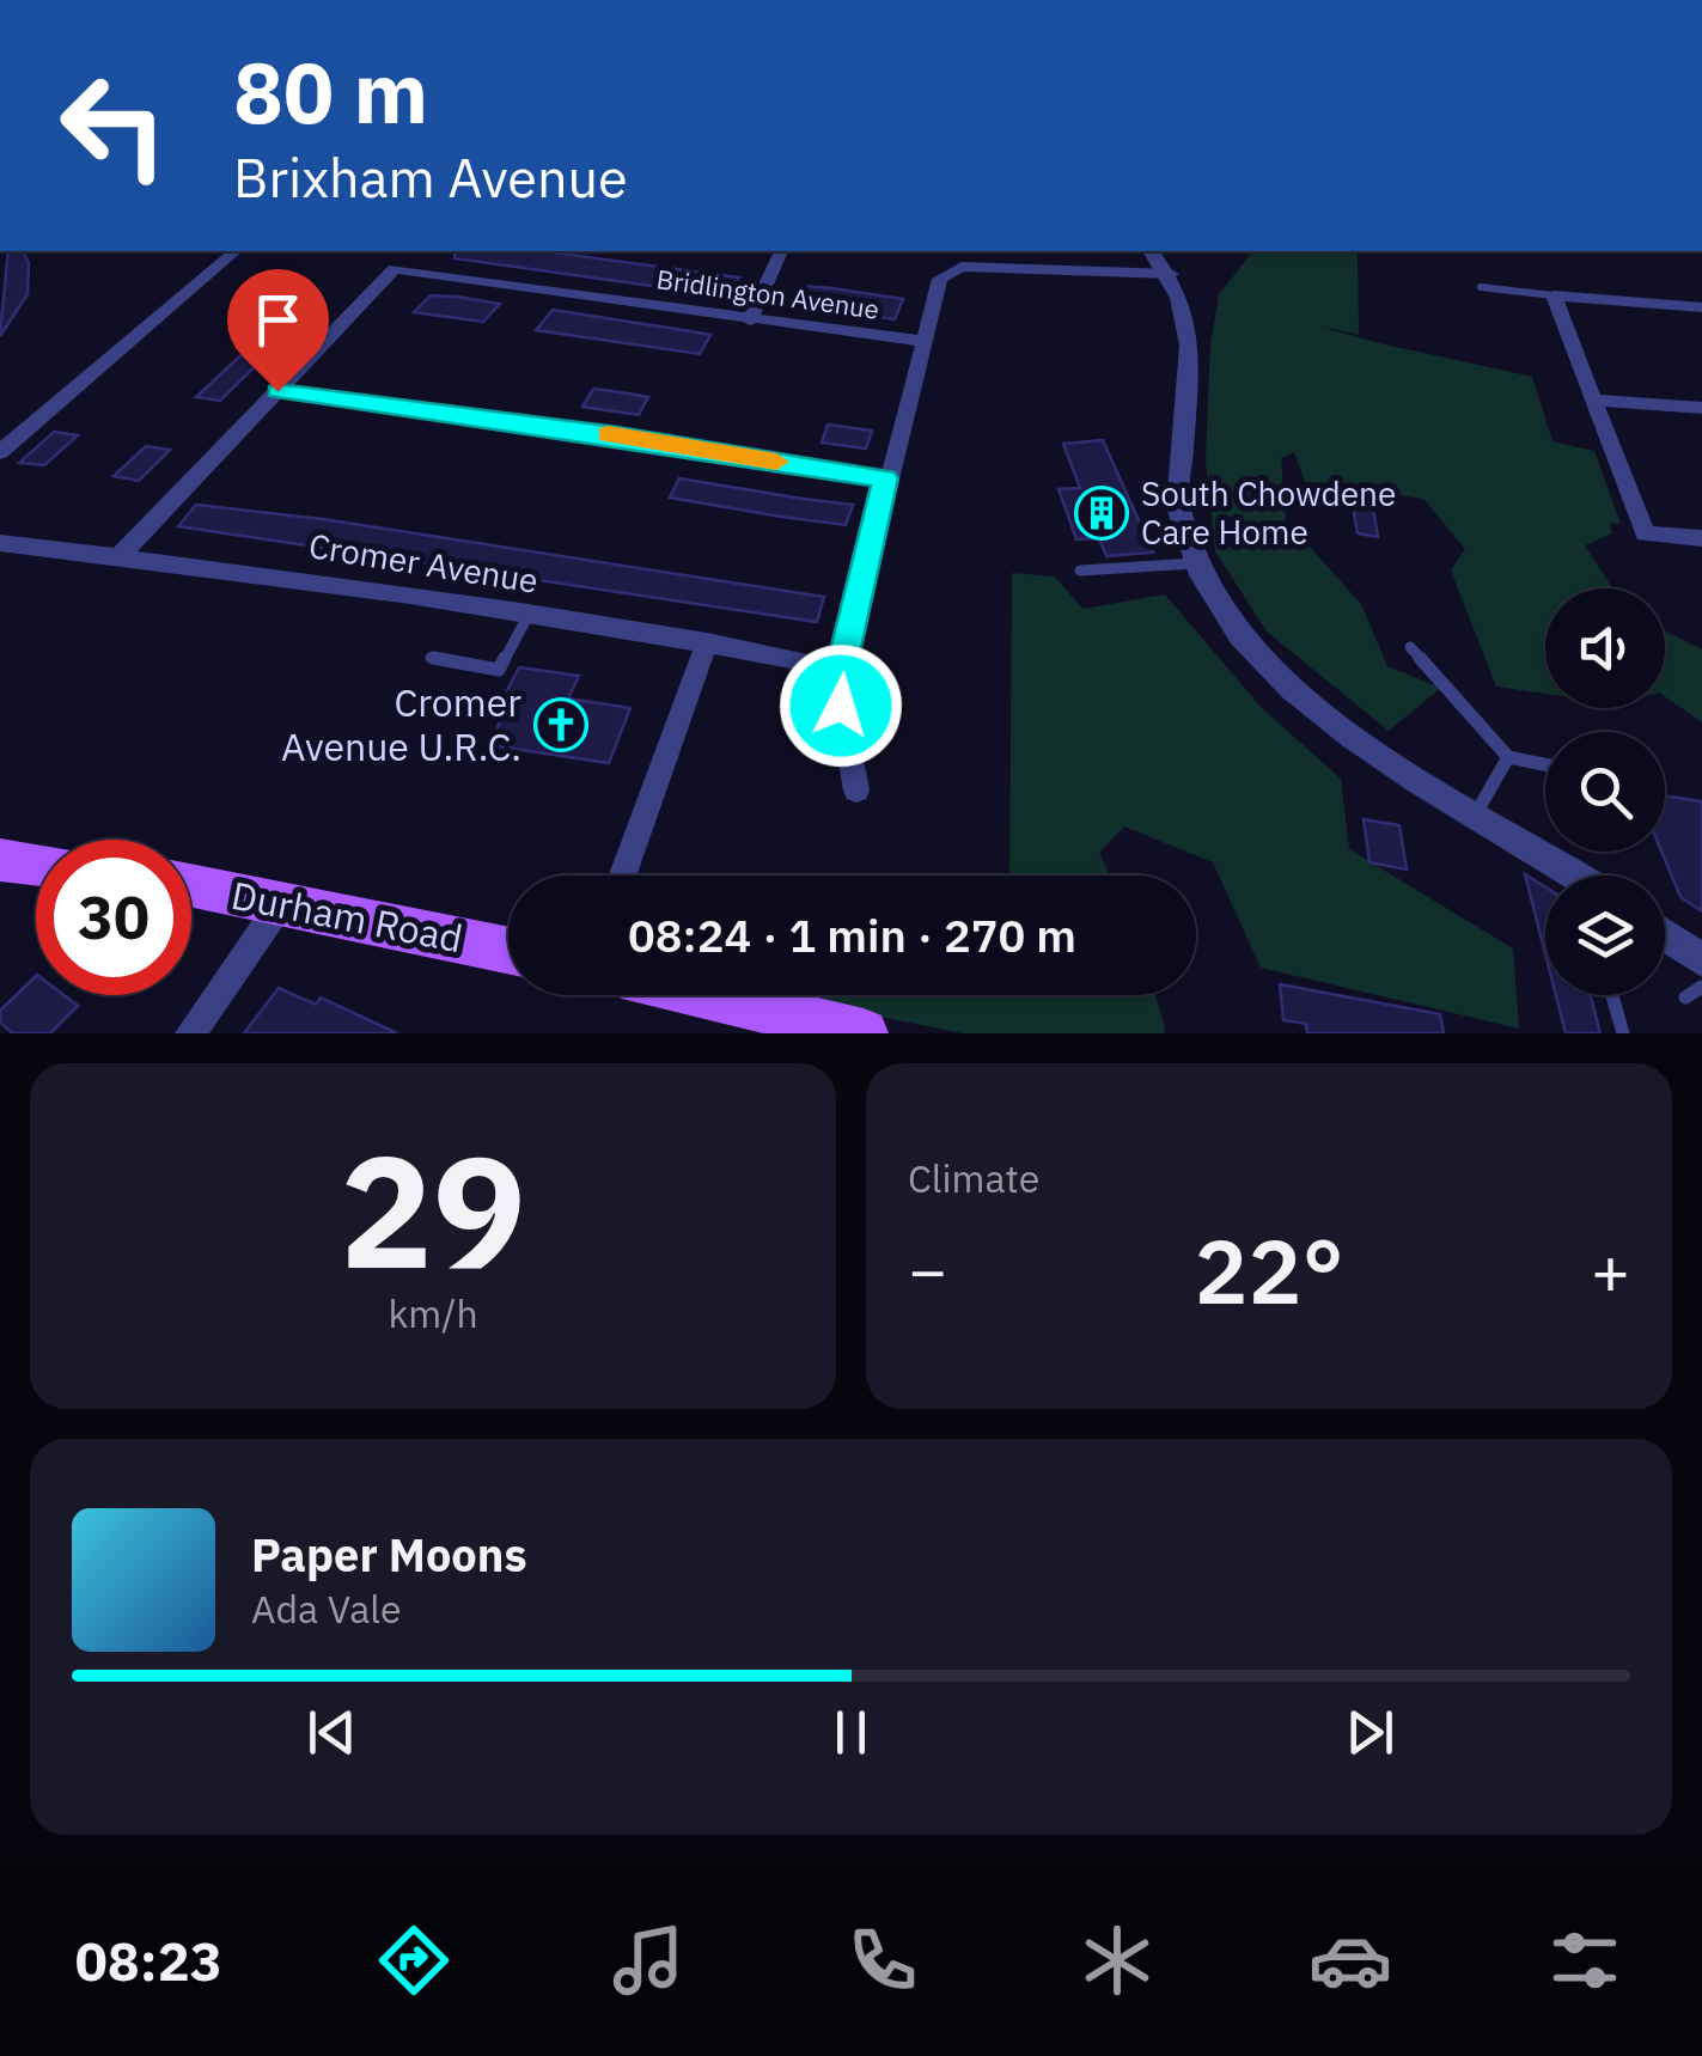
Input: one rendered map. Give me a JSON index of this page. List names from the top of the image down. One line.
{"streets":{"main road":["Durham Road"],"street":["Bridlington Avenue","Cromer Avenue"]},"places":{"building":["South Chowdene Care Home"],"church":["Cromer Avenue U.R.C."]},"page":{"turn":["80 m","Brixham Avenue"],"limit":"30","trip":"08:24 · 1 min · 270 m","tile":[["29","km/h"],"Climate"],"heat":["−","22°","+"],"song":["Paper Moons","Ada Vale"],"tabs":"08:23"}}
